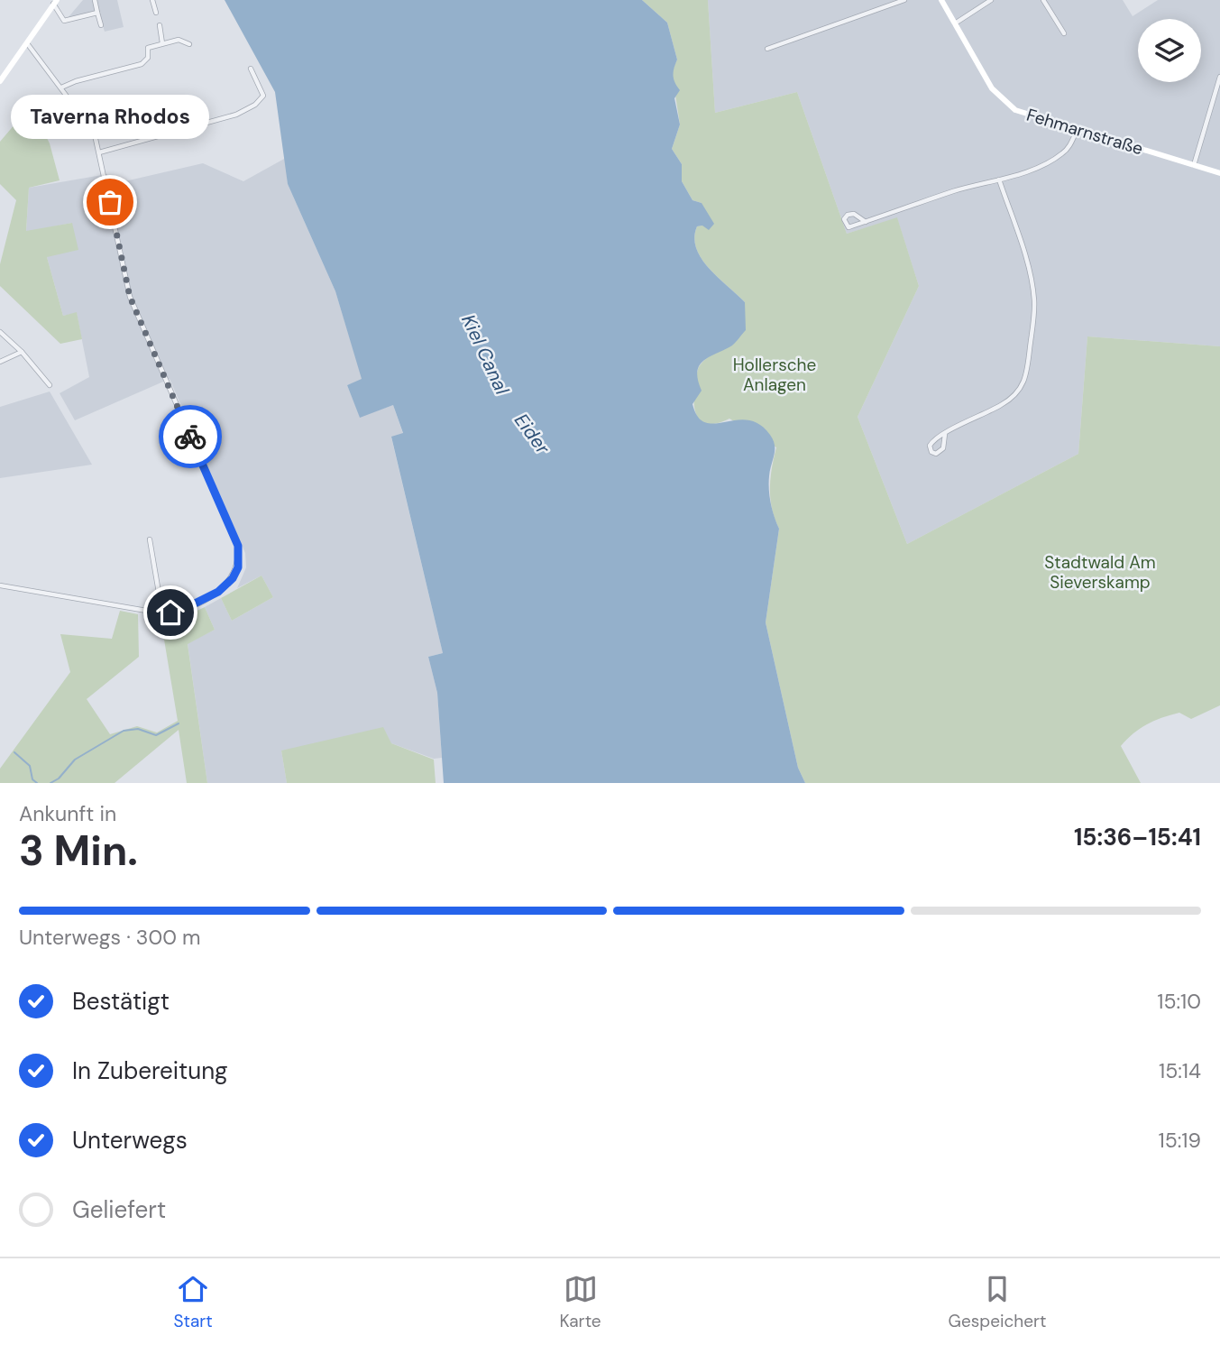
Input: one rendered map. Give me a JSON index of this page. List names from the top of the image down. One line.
{"streets":{"street":["Fehmarnstraße"]},"water":["Kiel Canal","Eider"],"parks":["Hollersche Anlagen","Stadtwald Am Sieverskamp"],"places":["Taverna Rhodos"],"page":{"bubble":"Taverna Rhodos","heading":["3 Min.","Ankunft in","15:36–15:41"],"bar":"Unterwegs · 300 m","list":[["Bestätigt","15:10"],["In Zubereitung","15:14"],["Unterwegs","15:19"],"Geliefert"],"tabs":["Start","Karte","Gespeichert"]}}
